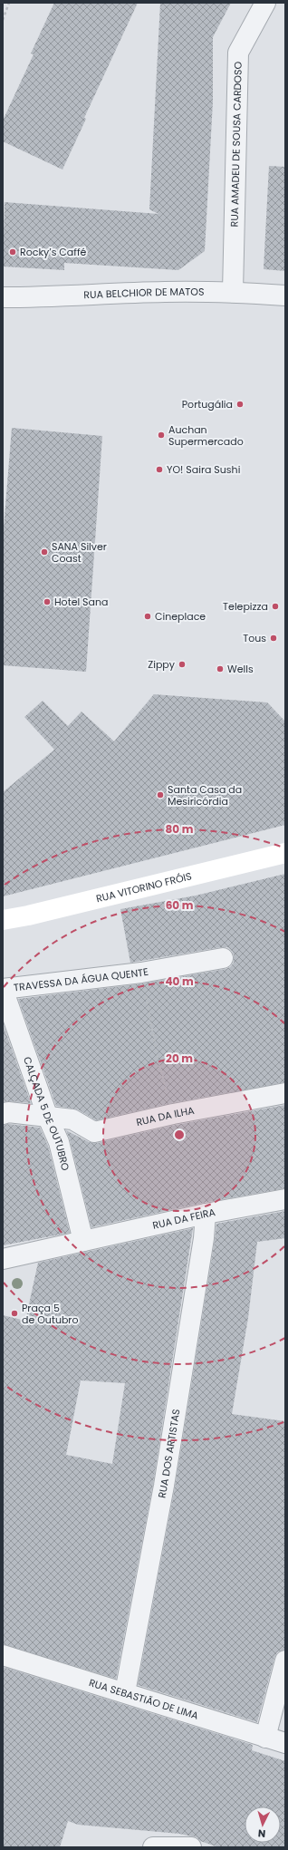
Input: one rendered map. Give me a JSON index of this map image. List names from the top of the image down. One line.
{"streets":{"main road":["RUA VITORINO FRÓIS"],"street":["RUA AMADEU DE SOUSA CARDOSO","RUA BELCHIOR DE MATOS","TRAVESSA DA ÁGUA QUENTE","CALÇADA 5 DE OUTUBRO","RUA DA ILHA","RUA DA FEIRA","RUA DOS ARTISTAS","RUA SEBASTIÃO DE LIMA"]},"crossings":[["RUA AMADEU DE SOUSA CARDOSO","RUA BELCHIOR DE MATOS"],["TRAVESSA DA ÁGUA QUENTE","CALÇADA 5 DE OUTUBRO"],["CALÇADA 5 DE OUTUBRO","RUA DA ILHA"],["CALÇADA 5 DE OUTUBRO","RUA DA FEIRA"],["RUA DA FEIRA","RUA DOS ARTISTAS"],["RUA DOS ARTISTAS","RUA SEBASTIÃO DE LIMA"]],"places":["Rocky’s Caffé","Portugália","Auchan Supermercado","YO! Saira Sushi","SANA Silver Coast","Hotel Sana","Telepizza","Cineplace","Tous","Zippy","Wells","Santa Casa da Mesiricórdia","Praça 5 de Outubro"],"north":"bottom","rings":["80 m","60 m","40 m","20 m"]}
